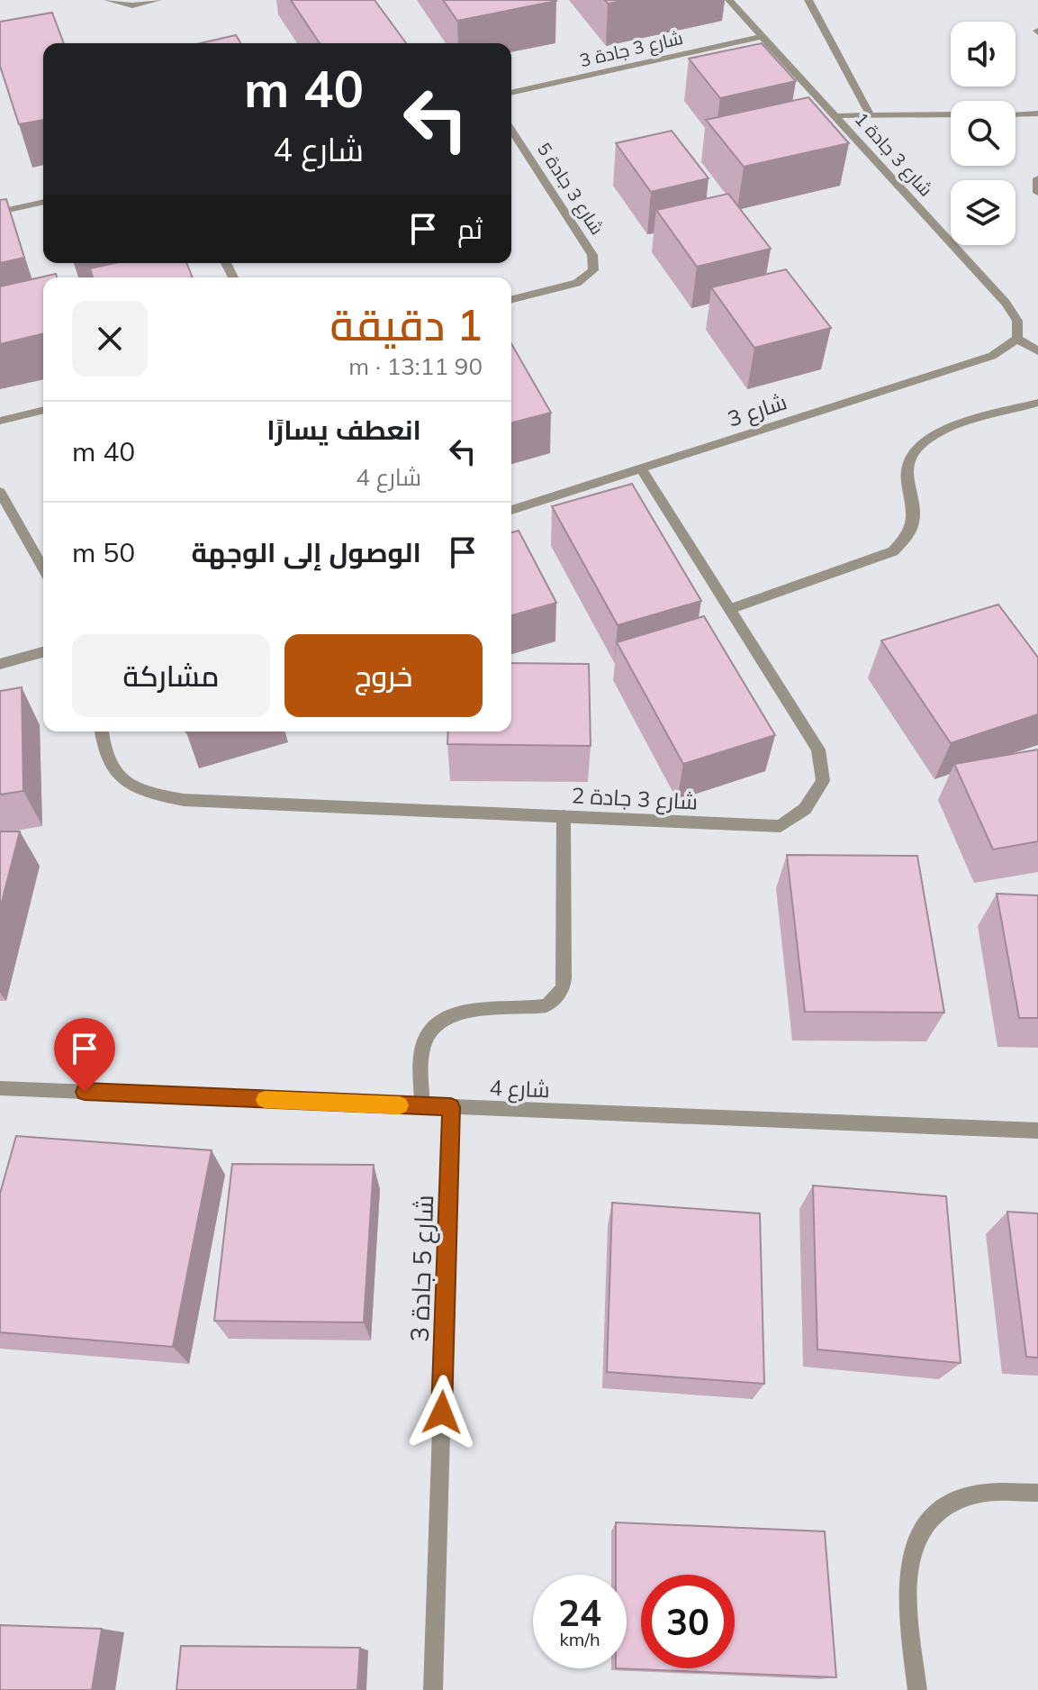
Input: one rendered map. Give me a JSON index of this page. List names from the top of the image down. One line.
{"streets":{"street":["شارع 3 جادة 3","شارع 3 جادة 1","شارع 3 جادة 5","شارع 3","شارع 3 جادة 2","شارع 4","شارع 5 جادة 3"]},"crossings":[["شارع 3 جادة 3","شارع 3 جادة 1"],["شارع 3 جادة 1","شارع 3"],["شارع 3","شارع 3 جادة 2"],["شارع 4","شارع 5 جادة 3"]],"page":{"turn":["40 m","شارع 4"],"then":"ثم","heading":["1 دقيقة","90 m · 13:11"],"list":[{"name":"انعطف يسارًا","note":"شارع 4","value":"40 m"},{"name":"الوصول إلى الوجهة","value":"50 m"}],"buttons":["خروج","مشاركة"],"speed":"24 km/h","limit":"30"}}
